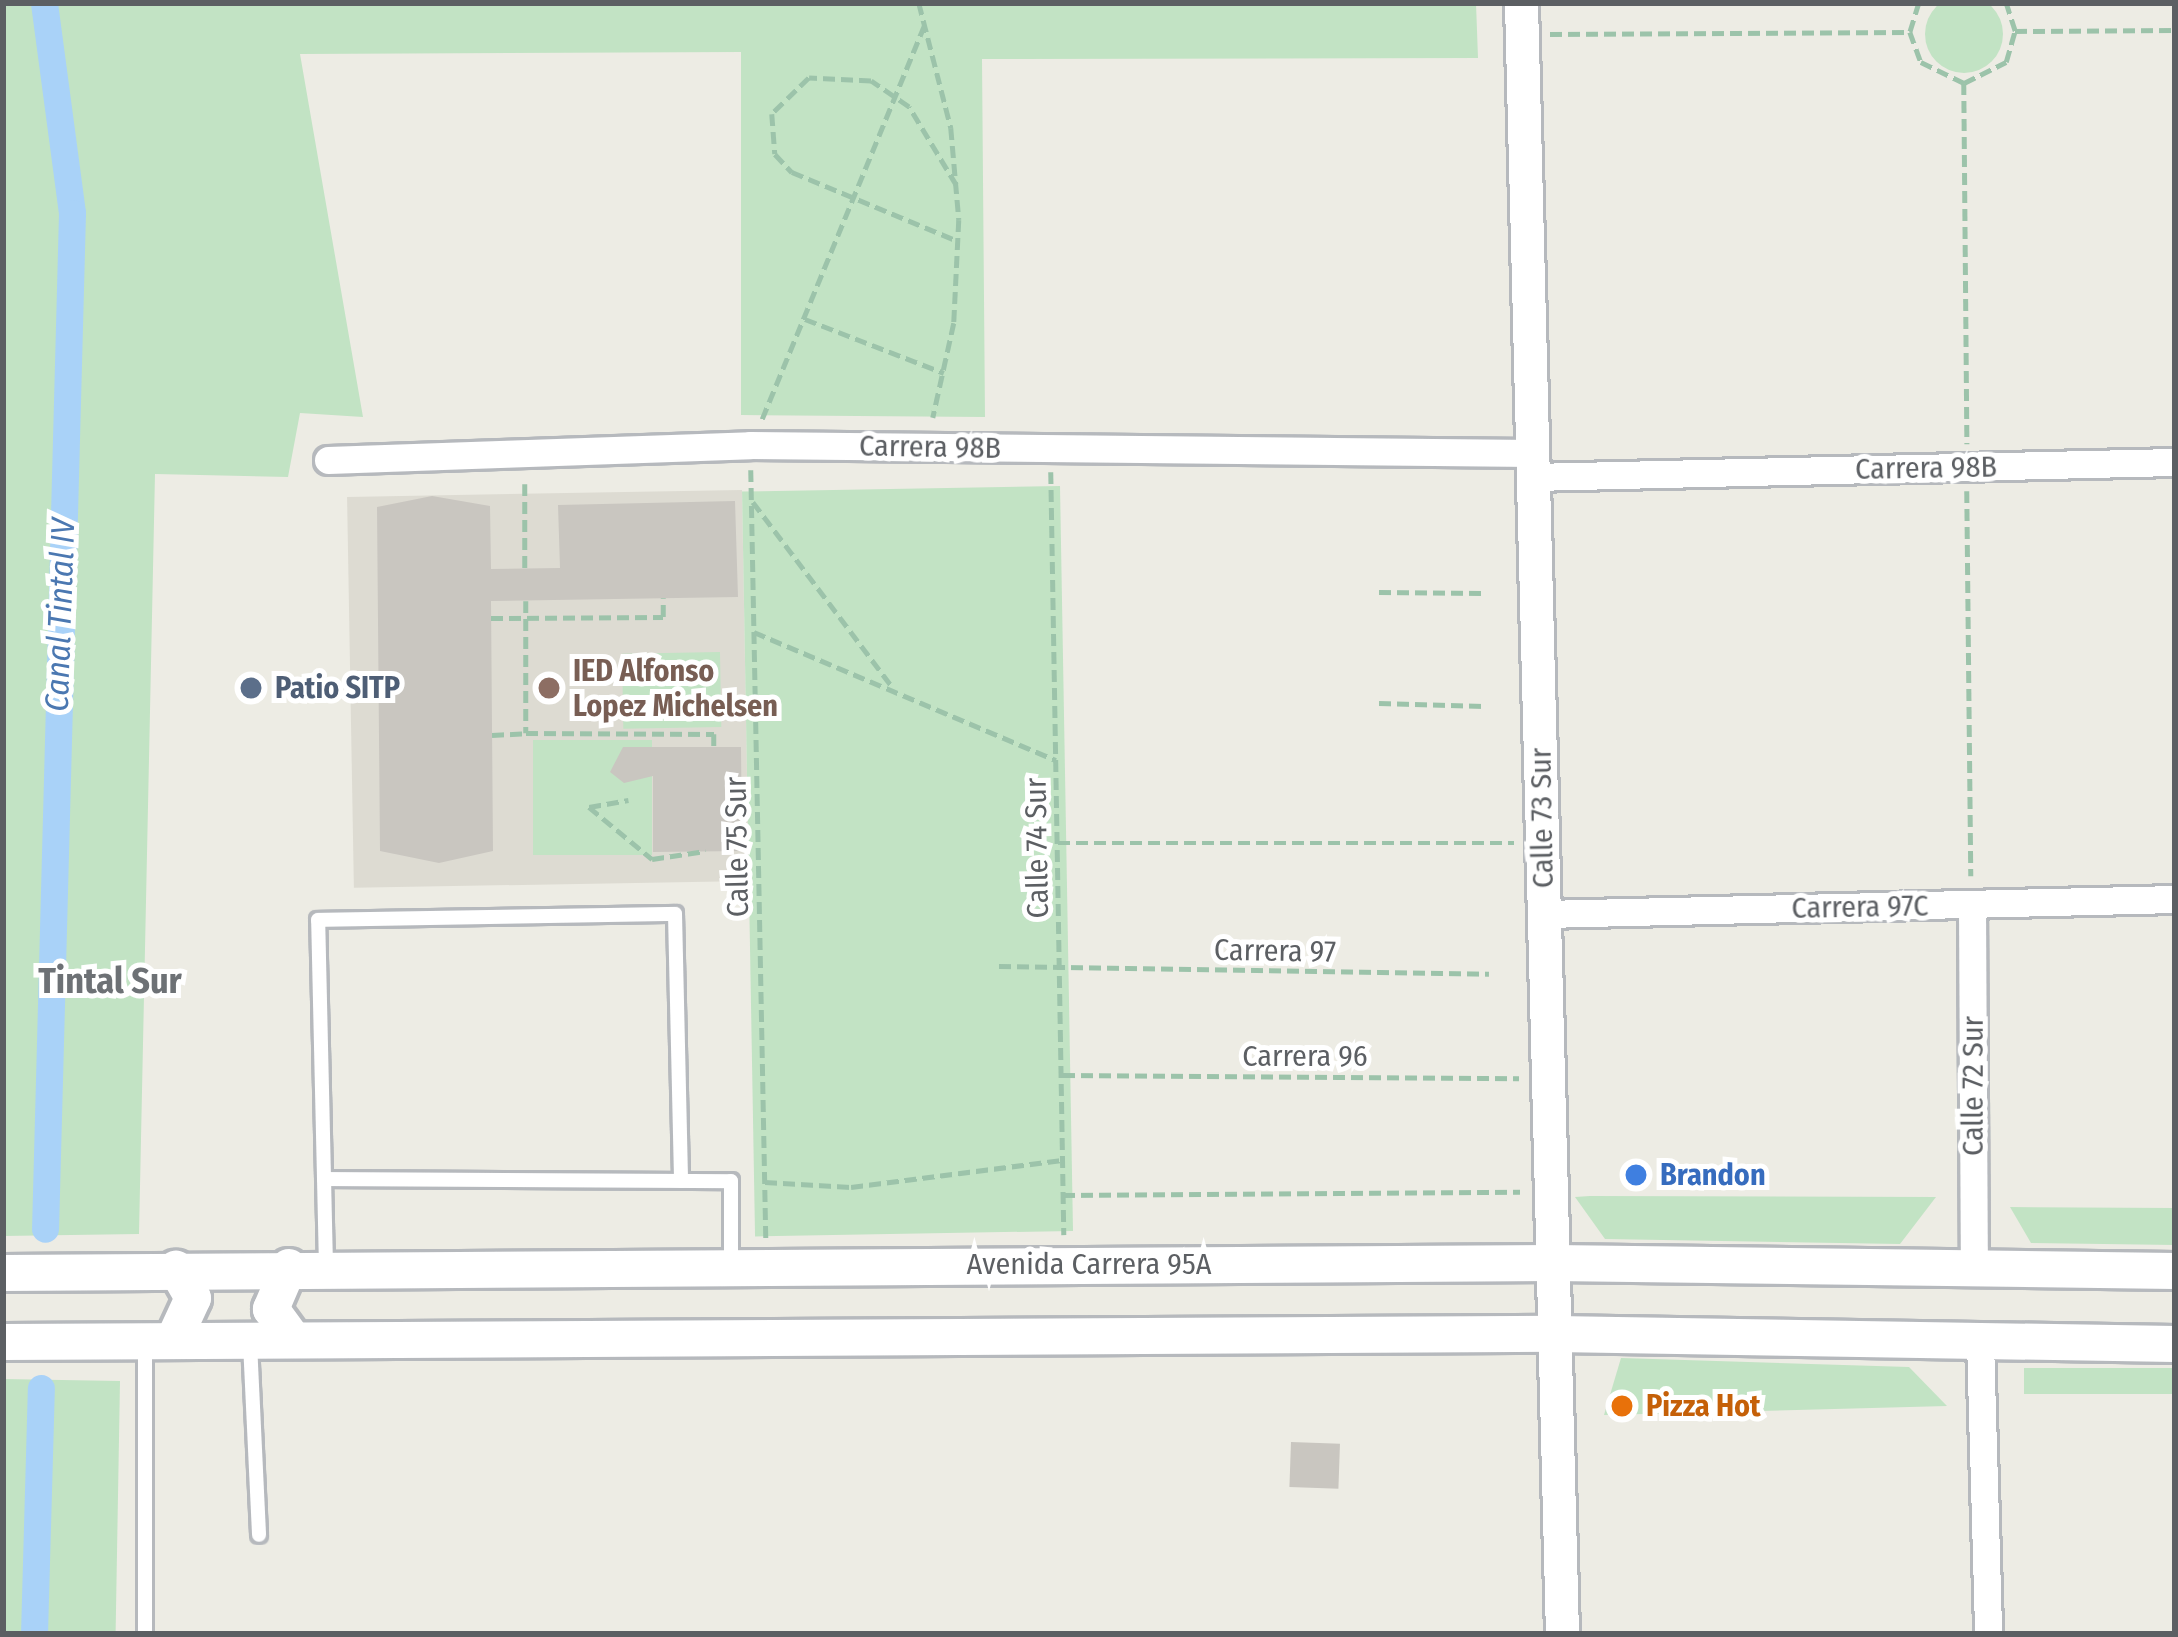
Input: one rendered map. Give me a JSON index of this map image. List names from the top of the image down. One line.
{"streets":{"main road":["Avenida Carrera 95A"],"street":["Carrera 98B","Calle 73 Sur","Carrera 97C","Calle 72 Sur"],"path":["Calle 75 Sur","Calle 74 Sur","Carrera 97","Carrera 96"]},"crossings":[["Carrera 98B","Calle 73 Sur"],["Carrera 98B","Calle 75 Sur"],["Carrera 98B","Calle 74 Sur"],["Calle 73 Sur","Carrera 97C"],["Calle 73 Sur","Carrera 96"],["Calle 73 Sur","Avenida Carrera 95A"],["Calle 74 Sur","Carrera 97"],["Calle 74 Sur","Carrera 96"],["Carrera 97C","Calle 72 Sur"],["Calle 72 Sur","Avenida Carrera 95A"]],"districts":["Tintal Sur"],"water":["Canal Tintal IV"],"places":["Patio SITP","IED Alfonso Lopez Michelsen","Brandon","Pizza Hot"]}
